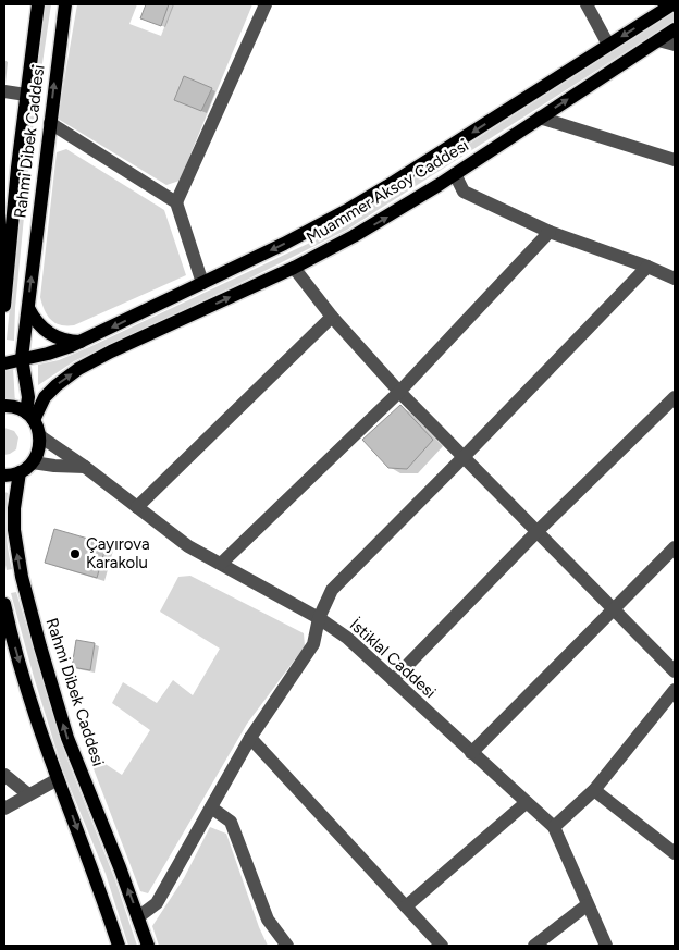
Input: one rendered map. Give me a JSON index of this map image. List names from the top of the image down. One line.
{"streets":{"main road":["Rahmi Dibek Caddesi","Muammer Aksoy Caddesi"],"street":["İstiklal Caddesi"]},"crossings":[["Rahmi Dibek Caddesi","Muammer Aksoy Caddesi"],["Rahmi Dibek Caddesi","İstiklal Caddesi"]],"places":["Çayırova Karakolu"]}
